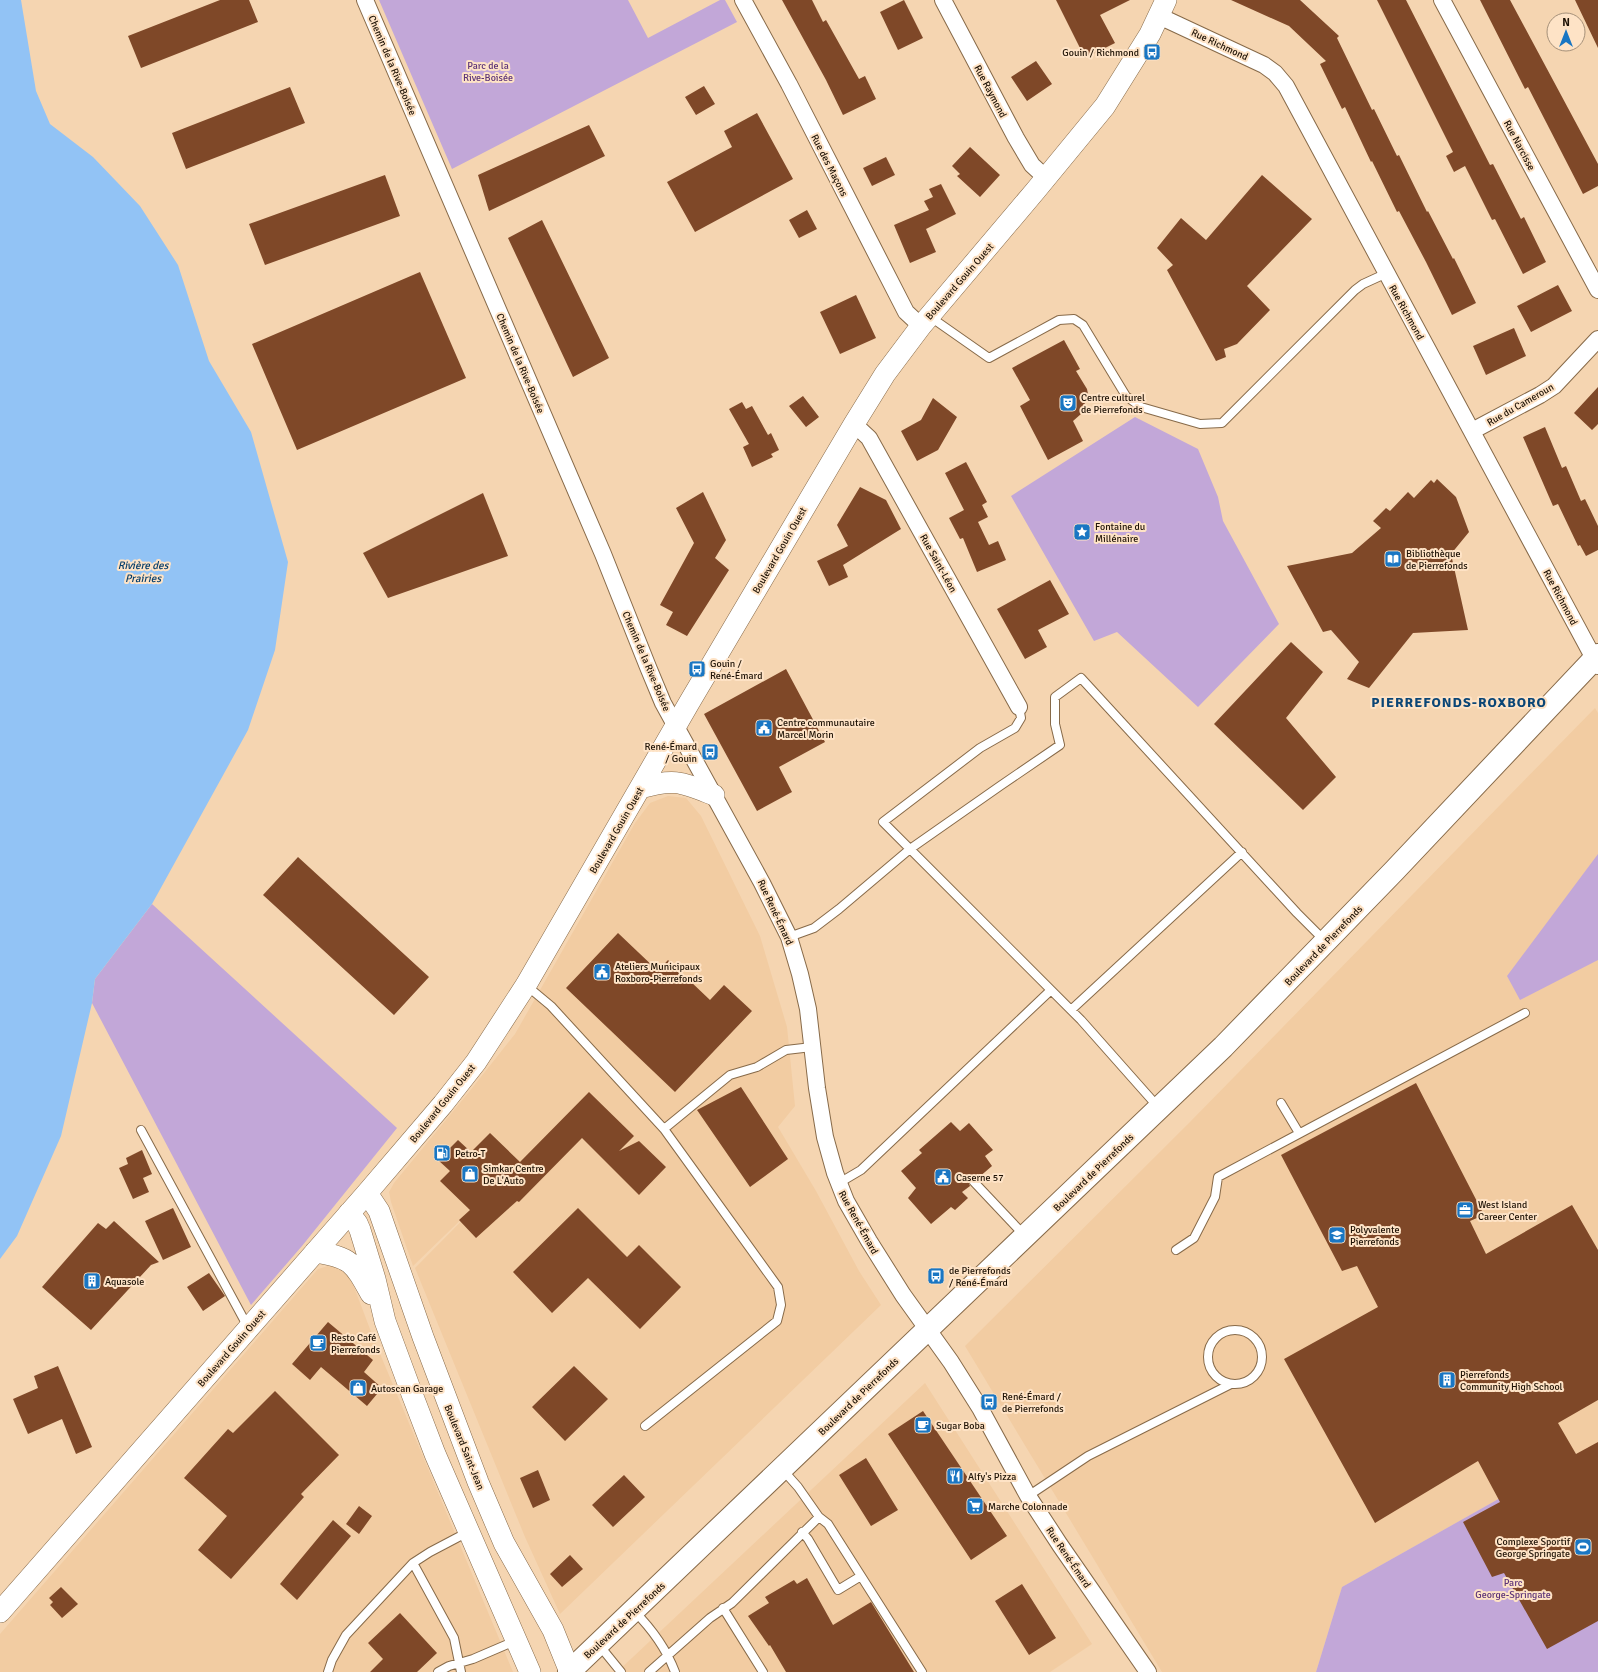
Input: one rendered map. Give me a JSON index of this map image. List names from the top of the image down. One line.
{"streets":{"main road":["Boulevard de Pierrefonds"],"street":["Rue Richmond","Chemin de la Rive-Boisée","Rue Raymond","Rue Narcisse","Rue des Maçons","Boulevard Gouin Ouest","Rue du Cameroun","Rue Saint-Léon","Rue René-Émard","Boulevard Saint-Jean"]},"crossings":[["Rue Richmond","Boulevard Gouin Ouest"],["Rue Richmond","Rue du Cameroun"],["Rue Richmond","Boulevard de Pierrefonds"],["Chemin de la Rive-Boisée","Boulevard Gouin Ouest"],["Chemin de la Rive-Boisée","Rue René-Émard"],["Rue Raymond","Boulevard Gouin Ouest"],["Rue des Maçons","Boulevard Gouin Ouest"],["Boulevard Gouin Ouest","Rue Saint-Léon"],["Boulevard Gouin Ouest","Rue René-Émard"],["Boulevard Gouin Ouest","Boulevard Saint-Jean"],["Rue René-Émard","Boulevard de Pierrefonds"],["Boulevard de Pierrefonds","Boulevard Saint-Jean"]],"districts":["PIERREFONDS-ROXBORO"],"water":["Rivière des Prairies"],"parks":["Parc de la Rive-Boisée","Parc George-Springate"],"places":{"bus stop":["Gouin / Richmond","Gouin / René-Émard","René-Émard / Gouin","de Pierrefonds / René-Émard","René-Émard / de Pierrefonds"],"theatre":["Centre culturel de Pierrefonds"],"place":["Fontaine du Millénaire"],"library":["Bibliothèque de Pierrefonds"],"public building":["Centre communautaire Marcel Morin","Ateliers Municipaux Roxboro-Pierrefonds","Caserne 57"],"fuel station":["Petro-T"],"shop":["Simkar Centre De L'Auto","Autoscan Garage"],"office":["West Island Career Center"],"school or university":["Polyvalente Pierrefonds"],"building":["Aquasole","Pierrefonds Community High School"],"cafe":["Resto Café Pierrefonds","Sugar Boba"],"restaurant":["Alfy's Pizza"],"supermarket":["Marche Colonnade"],"sports":["Complexe Sportif George Springate"]},"north":"top"}
